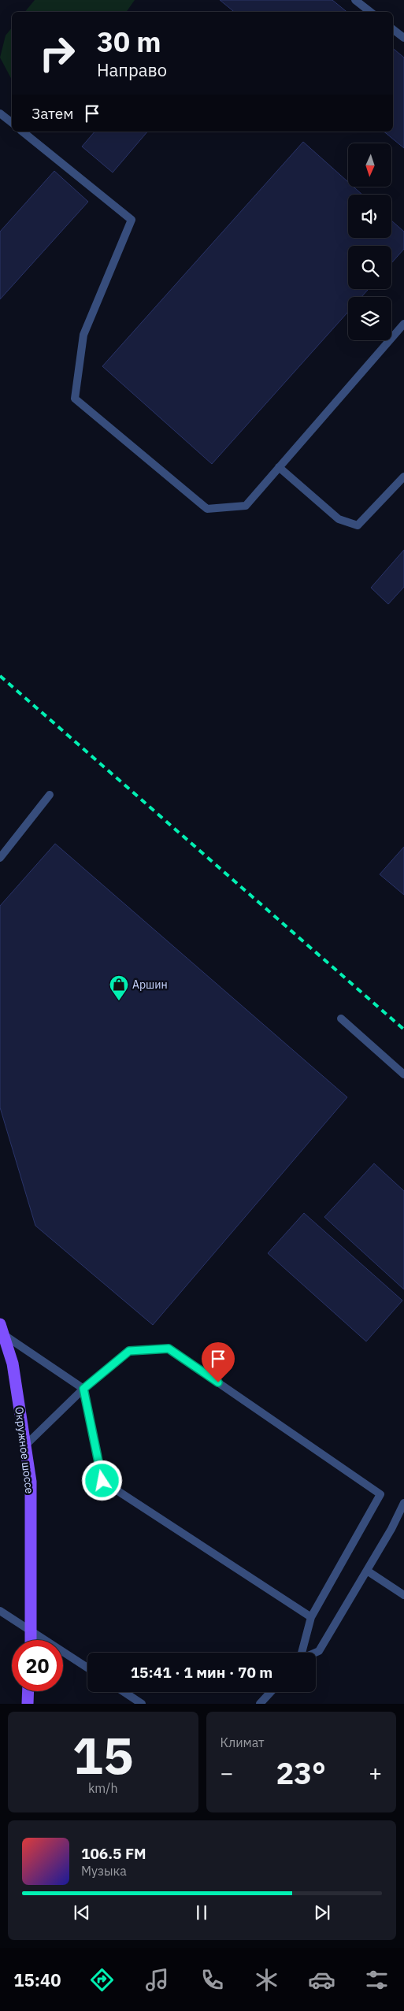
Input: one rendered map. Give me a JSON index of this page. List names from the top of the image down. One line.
{"streets":{"main road":["Окружное шоссе"]},"places":{"shop":["Аршин"]},"north":"bottom","page":{"turn":["30 m","Направо"],"then":"Затем","limit":"20","trip":"15:41 · 1 мин · 70 m","tile":[["15","km/h"],"Климат"],"heat":["−","23°","+"],"song":["106.5 FM","Музыка"],"tabs":"15:40"}}
